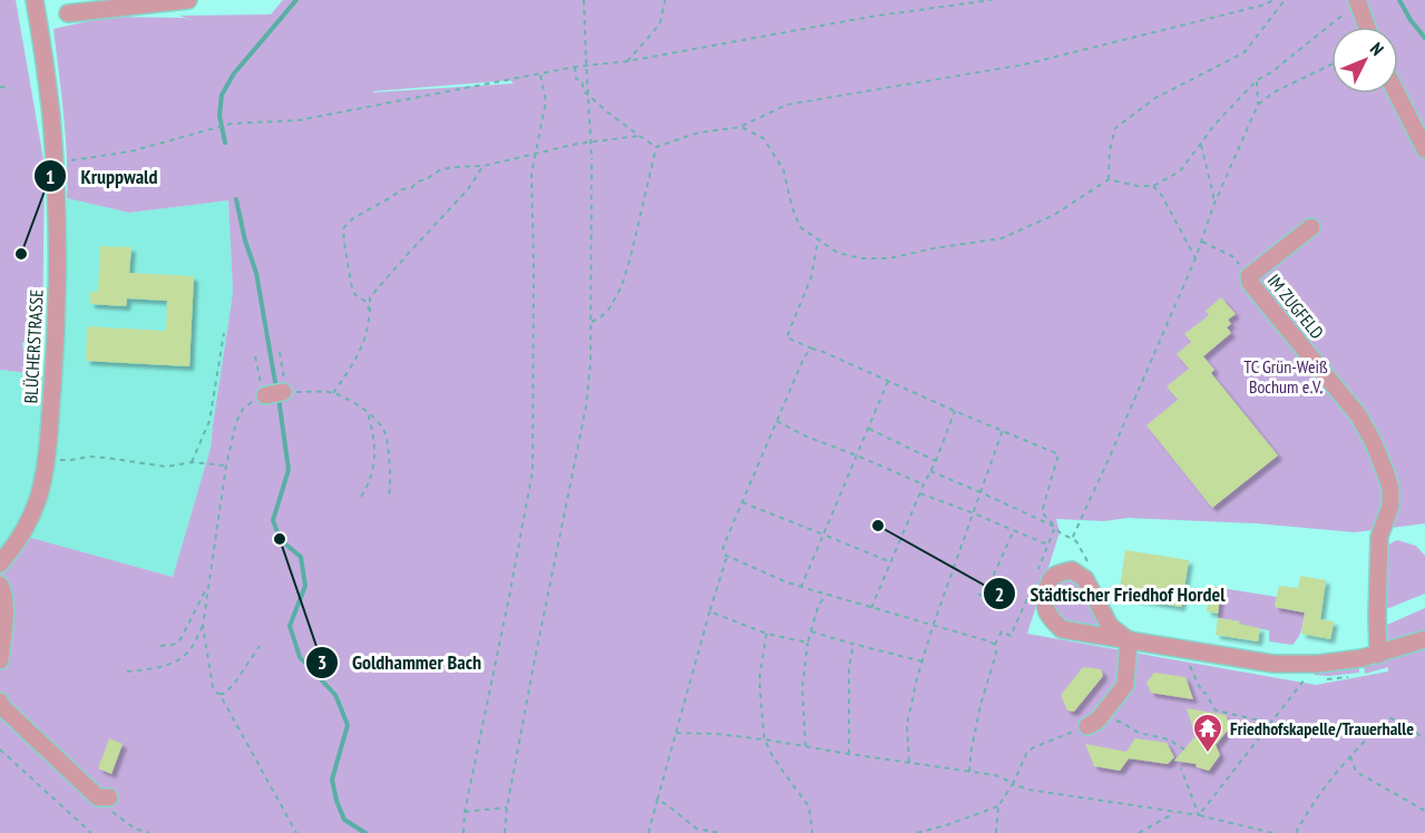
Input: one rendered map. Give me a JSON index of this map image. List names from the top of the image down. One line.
{"streets":{"street":["IM ZUGFELD","BLÜCHERSTRASSE"]},"parks":["TC Grün-Weiß Bochum e.V."],"places":{"other":["Kruppwald","Städtischer Friedhof Hordel","Goldhammer Bach"],"temple":["Friedhofskapelle/Trauerhalle"]},"north":"top right"}
